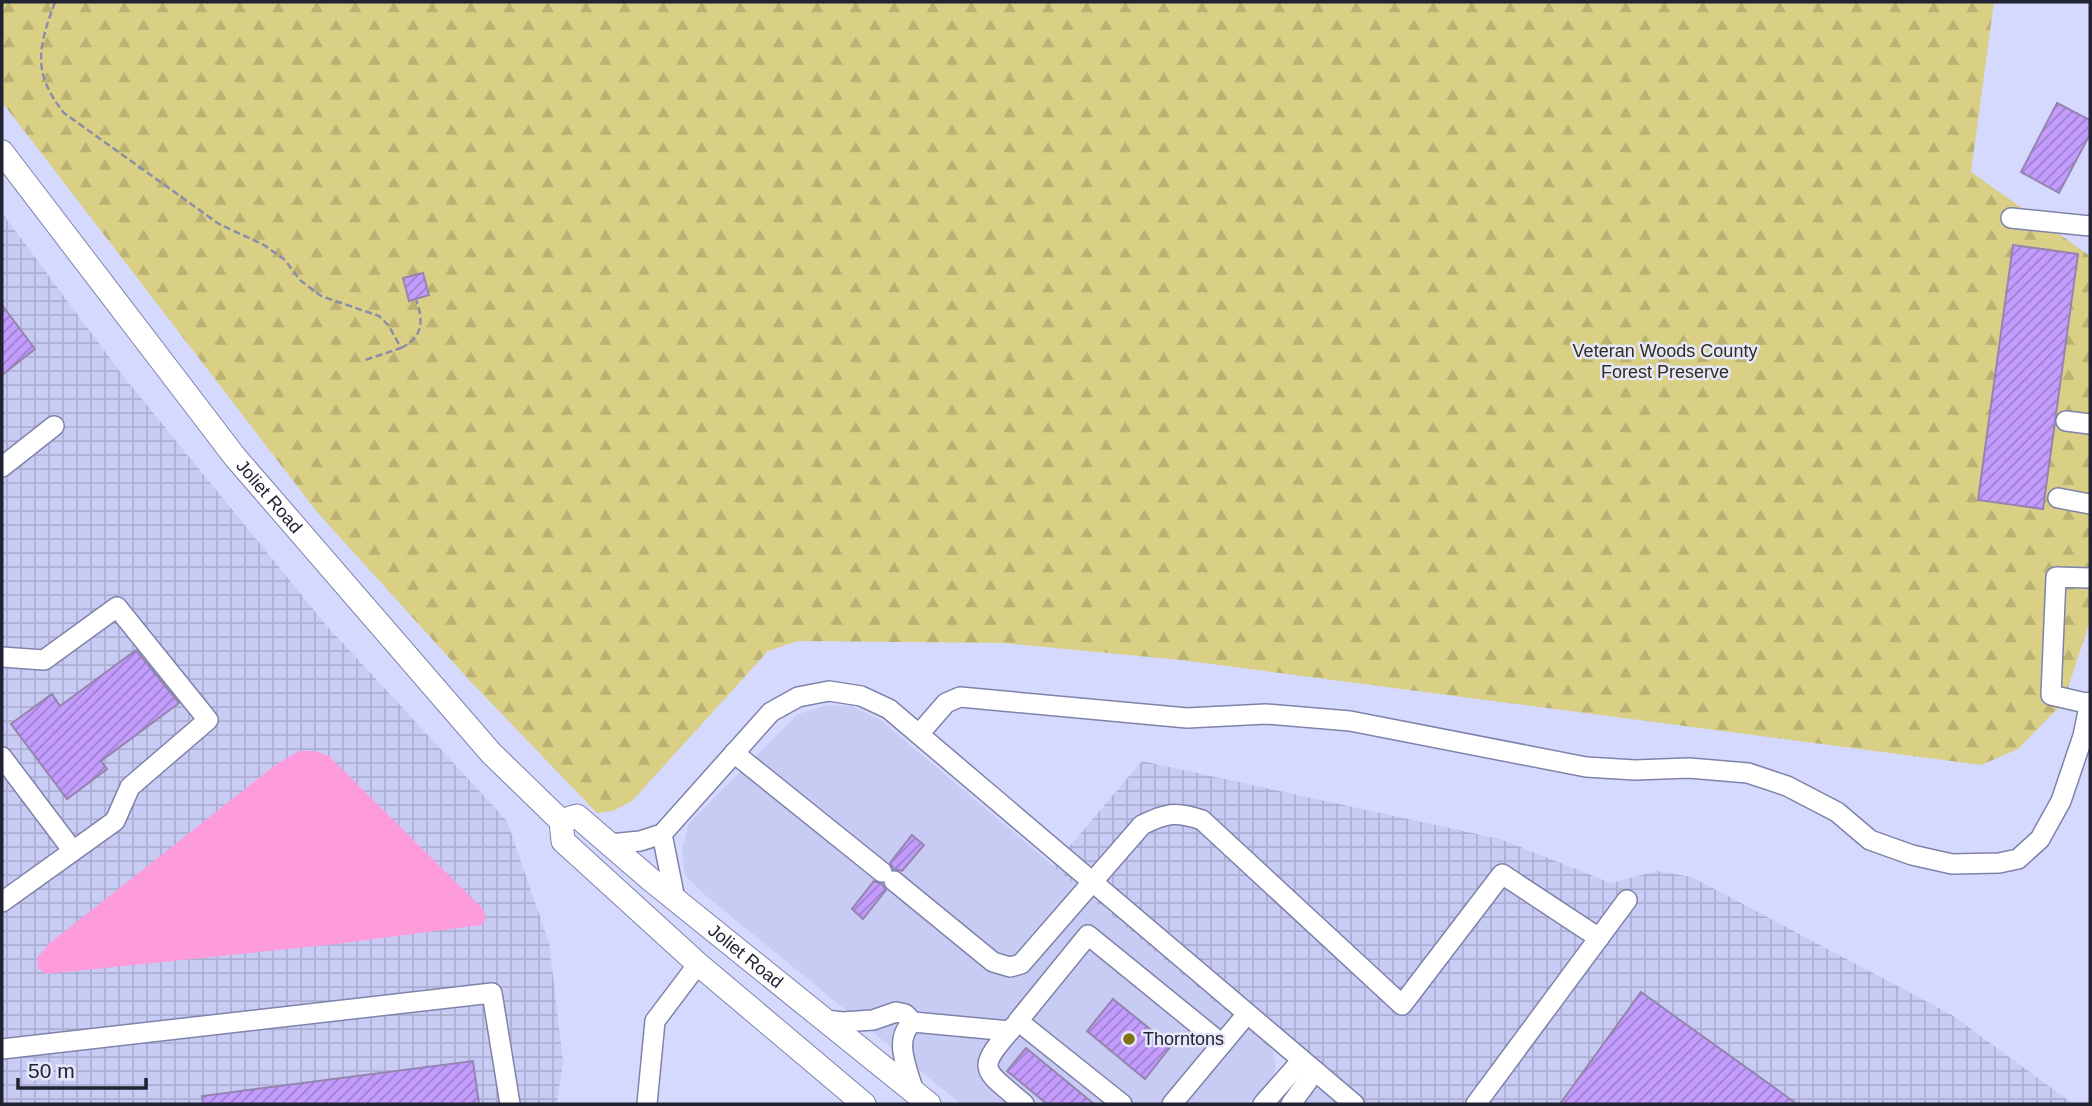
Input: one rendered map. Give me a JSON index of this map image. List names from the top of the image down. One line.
{"streets":{"main road":["Joliet Road"]},"parks":["Veteran Woods County Forest Preserve"],"places":["Thorntons"],"scale_bar":"50 m"}
